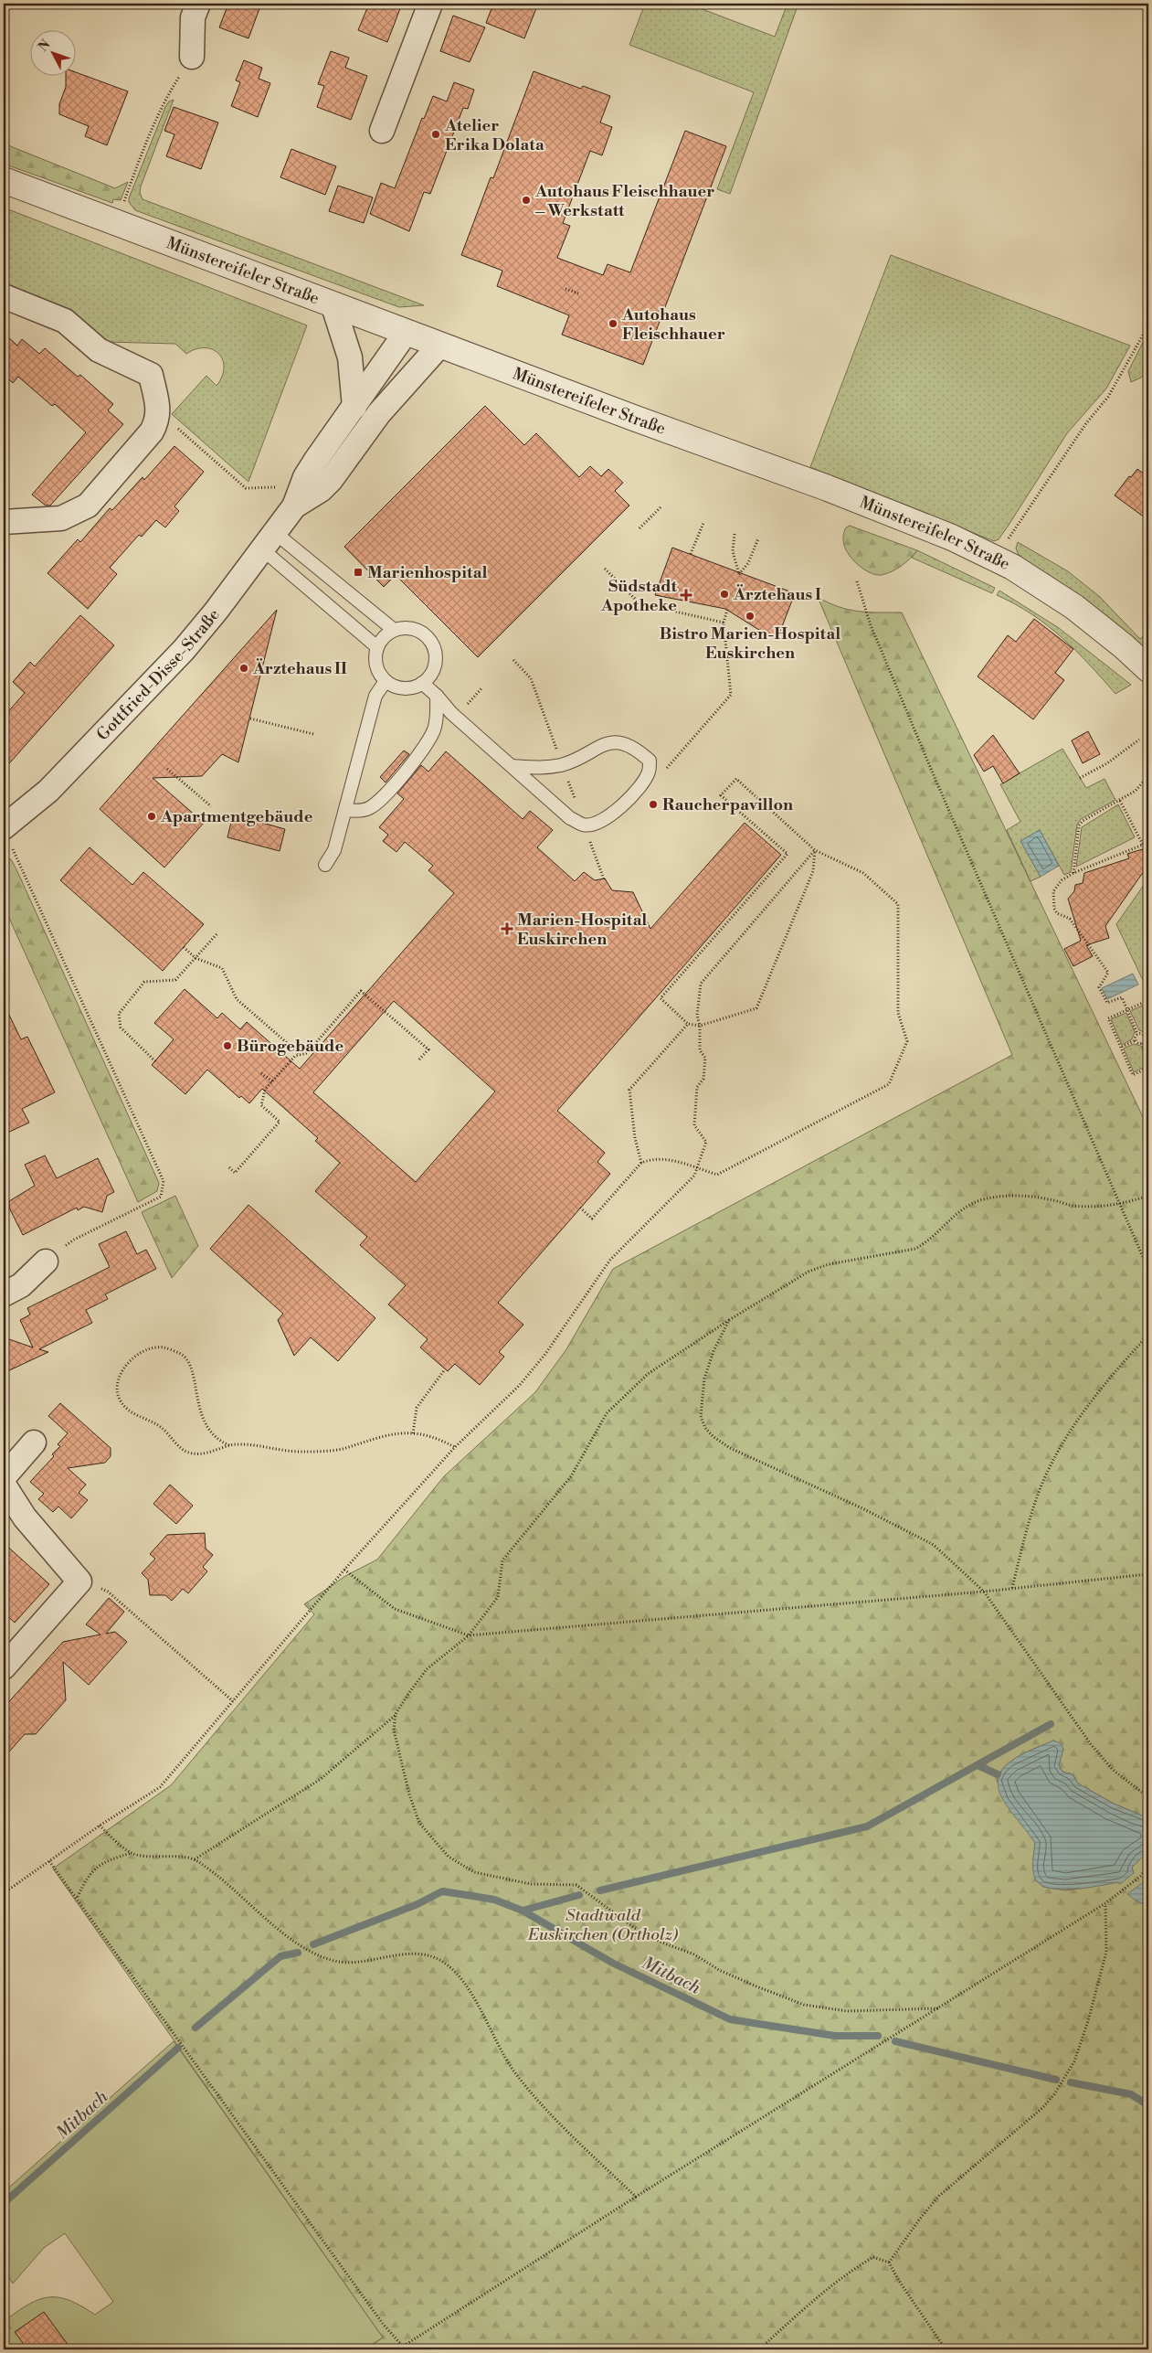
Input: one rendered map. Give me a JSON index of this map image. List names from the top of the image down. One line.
{"streets":{"street":["Münstereifeler Straße","Gottfried-Disse-Straße"]},"crossings":[["Münstereifeler Straße","Gottfried-Disse-Straße"]],"water":["Mitbach"],"parks":["Stadtwald Euskirchen (Ortholz)"],"places":{"other":["Atelier Erika Dolata","Autohaus Fleischhauer – Werkstatt","Autohaus Fleischhauer","Ärztehaus I","Bistro Marien-Hospital Euskirchen","Ärztehaus II","Raucherpavillon","Apartmentgebäude","Bürogebäude"],"transit":["Marienhospital"],"health":["Südstadt Apotheke","Marien-Hospital Euskirchen"]},"north":"top left"}
